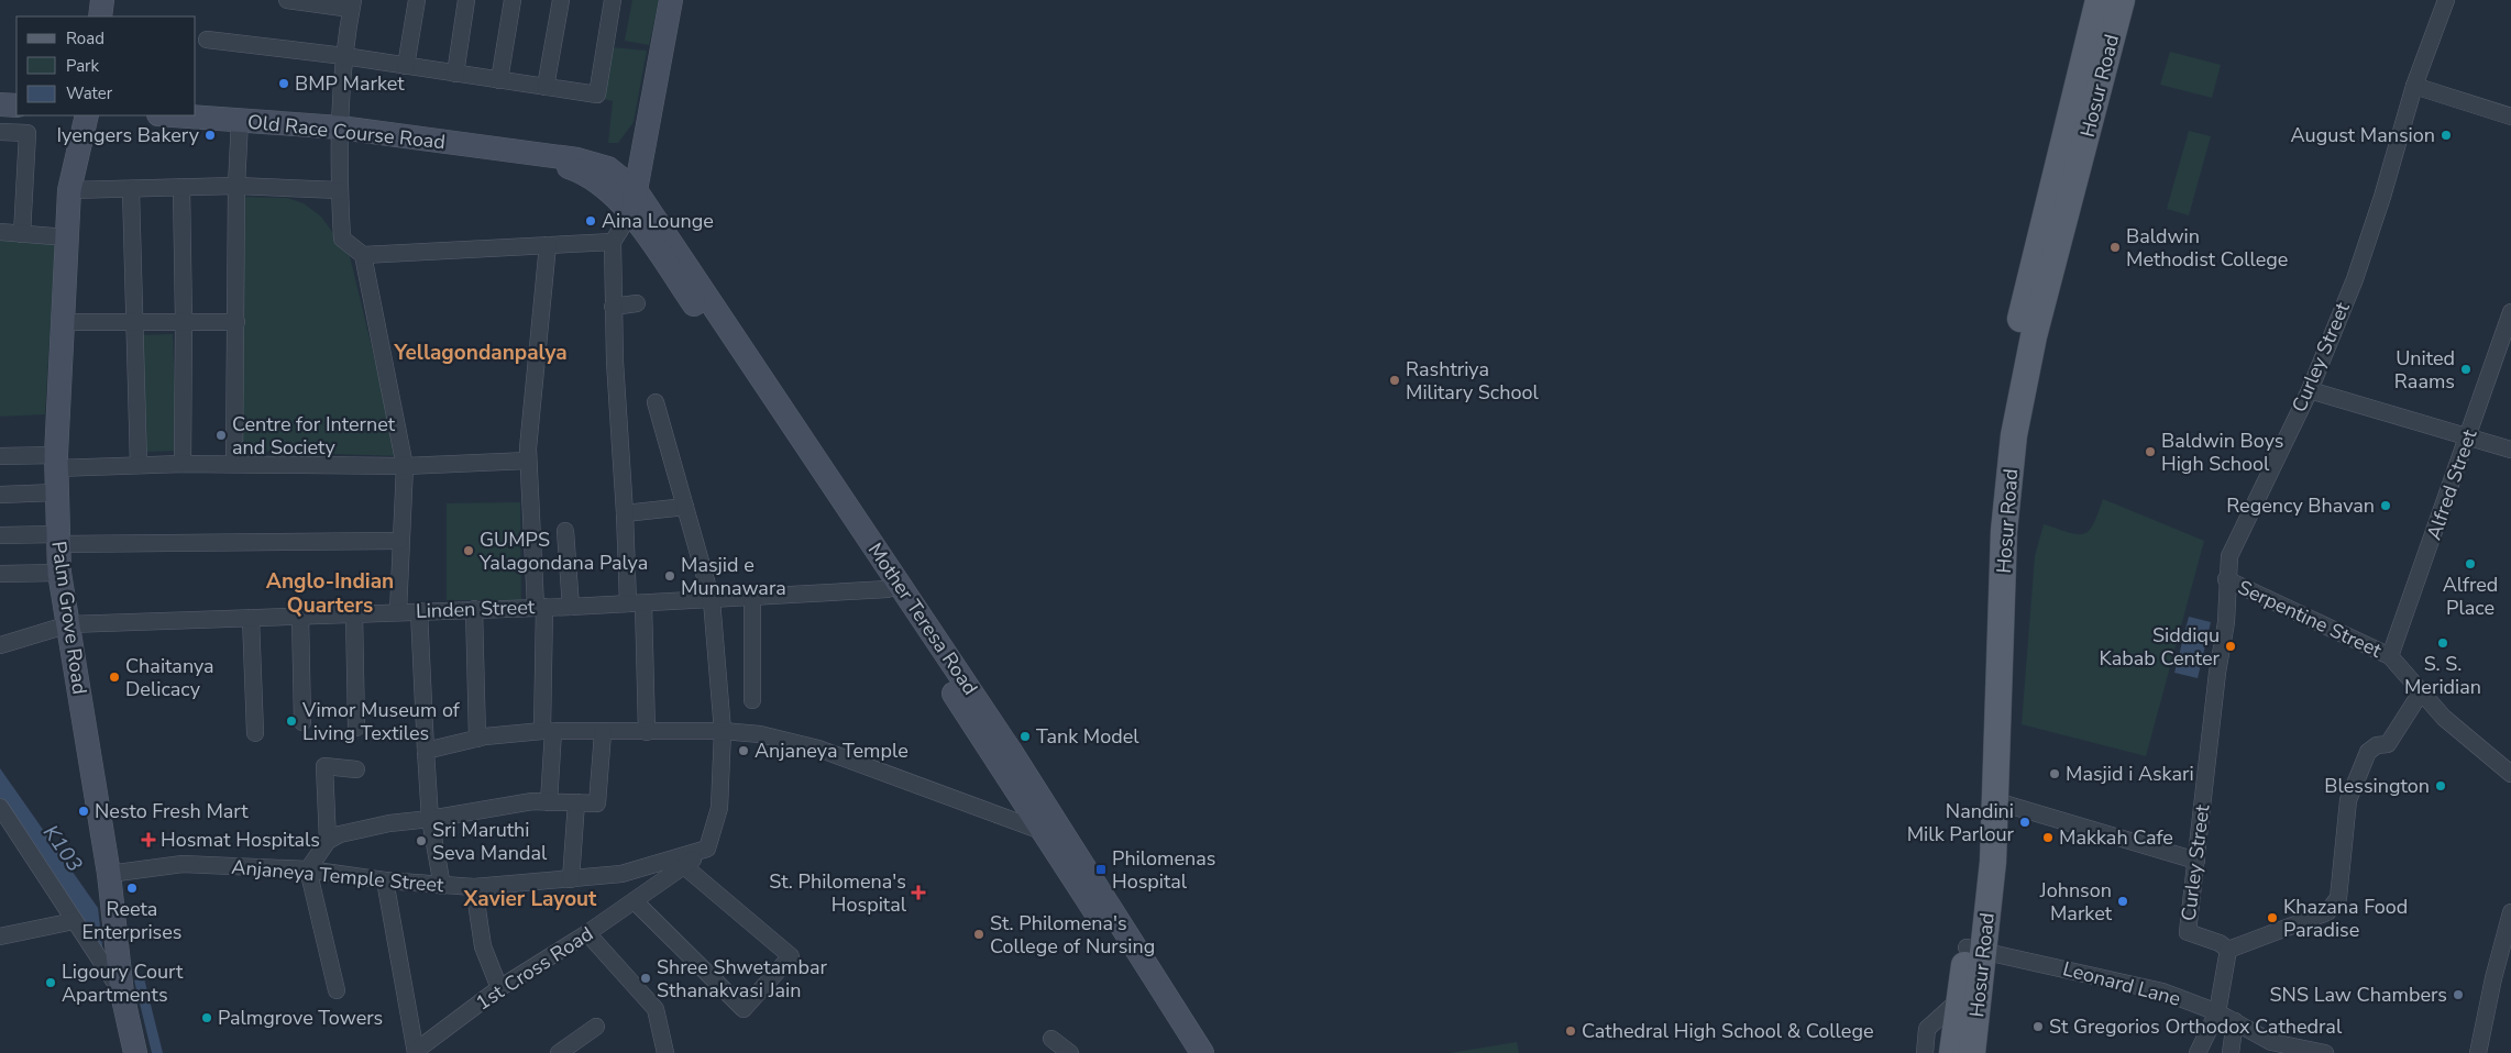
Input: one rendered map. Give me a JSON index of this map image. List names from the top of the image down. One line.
{"streets":{"main road":["Hosur Road"],"street":["Old Race Course Road","Curley Street","Alfred Street","Linden Street","Palm Grove Road","Mother Teresa Road","Serpentine Street","Anjaneya Temple Street","1st Cross Road","Leonard Lane"]},"crossings":[["Hosur Road","Leonard Lane"],["Old Race Course Road","Mother Teresa Road"],["Curley Street","Serpentine Street"],["Alfred Street","Serpentine Street"],["Linden Street","Palm Grove Road"],["Linden Street","Mother Teresa Road"],["Palm Grove Road","Anjaneya Temple Street"],["Anjaneya Temple Street","1st Cross Road"]],"districts":["Yellagondanpalya","Anglo-Indian Quarters","Xavier Layout"],"water":["K103"],"places":{"other":["BMP Market","Iyengers Bakery","August Mansion","Aina Lounge","Baldwin Methodist College","United Raams","Rashtriya Military School","Centre for Internet and Society","Baldwin Boys High School","Regency Bhavan","GUMPS Yalagondana Palya","Alfred Place","Masjid e Munnawara","S. S. Meridian","Siddiqu Kabab Center","Chaitanya Delicacy","Vimor Museum of Living Textiles","Tank Model","Anjaneya Temple","Masjid i Askari","Blessington","Nesto Fresh Mart","Nandini Milk Parlour","Makkah Cafe","Sri Maruthi Seva Mandal","Reeta Enterprises","Johnson Market","Khazana Food Paradise","St. Philomena's College of Nursing","Shree Shwetambar Sthanakvasi Jain","Ligoury Court Apartments","SNS Law Chambers","Palmgrove Towers","St Gregorios Orthodox Cathedral","Cathedral High School & College"],"health":["Hosmat Hospitals","St. Philomena's Hospital"],"transit":["Philomenas Hospital"]},"legend":["Road","Park","Water"]}
